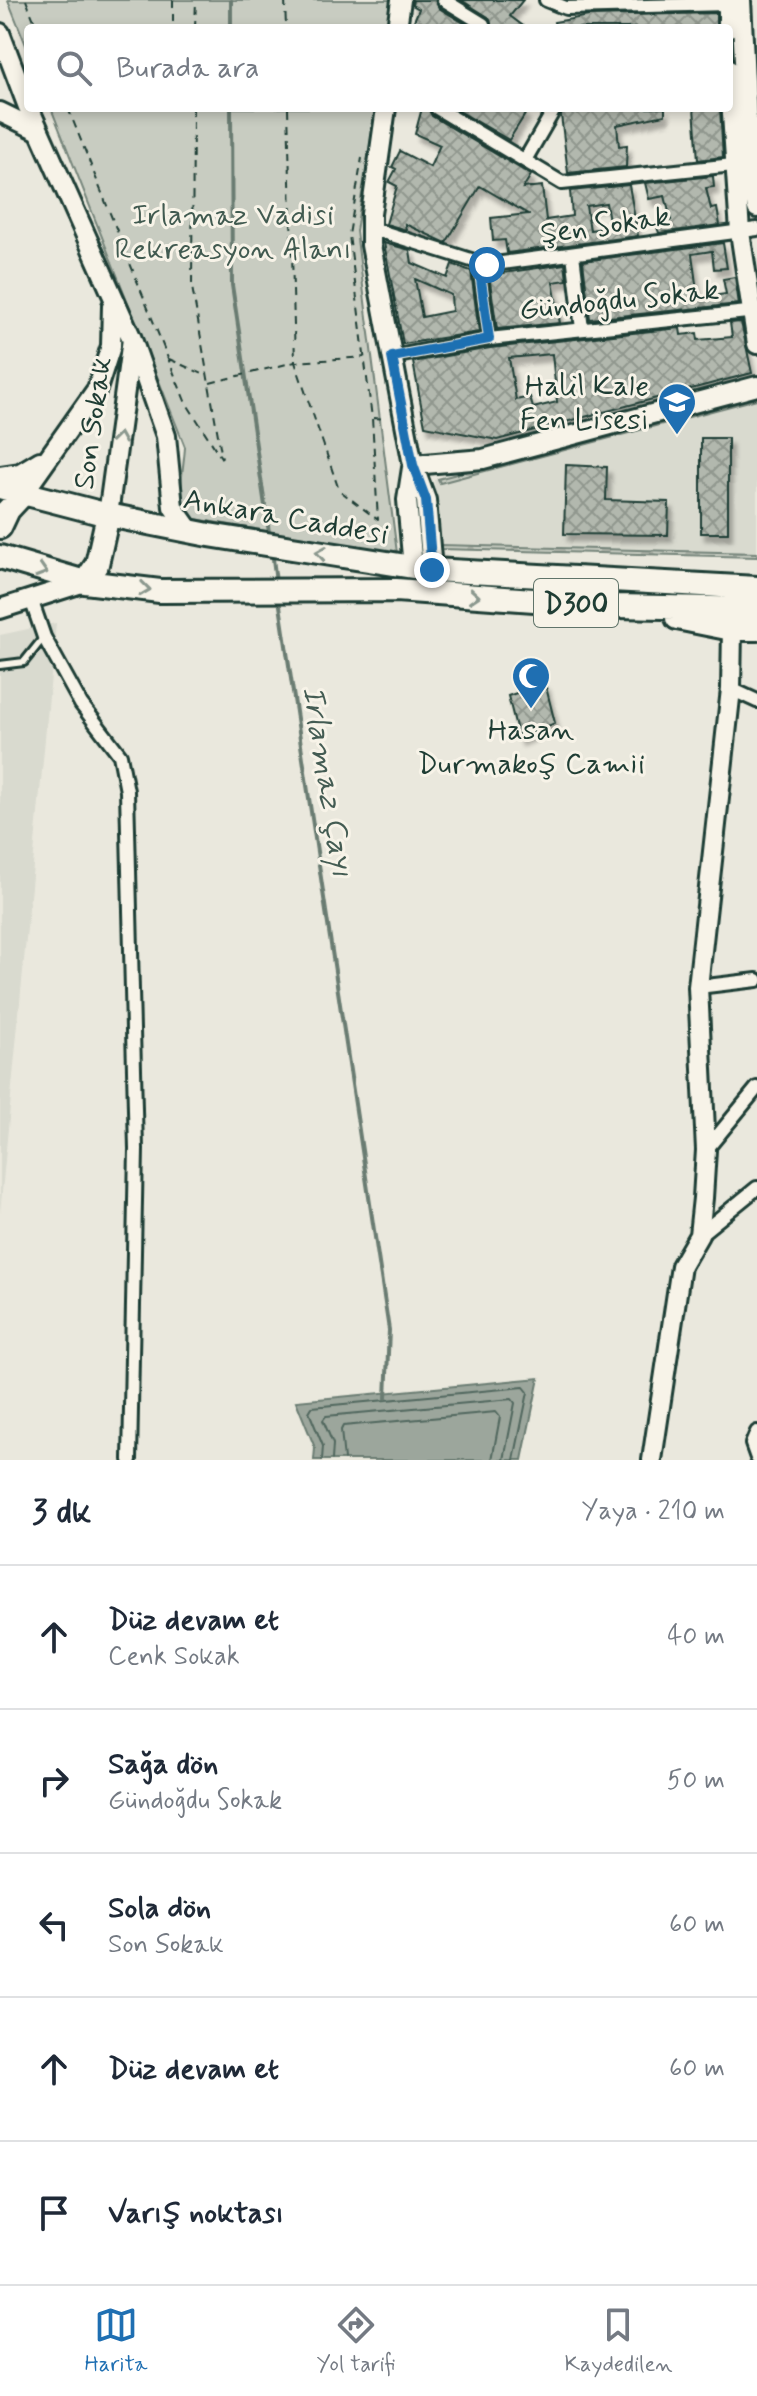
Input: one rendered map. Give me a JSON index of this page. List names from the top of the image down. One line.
{"streets":{"highway":["Ankara Caddesi","D300"],"street":["Şen Sokak","Gündoğdu Sokak","Son Sokak"]},"crossings":[["Son Sokak","Ankara Caddesi"]],"water":["Irlamaz Çayı"],"parks":["Irlamaz Vadisi Rekreasyon Alanı"],"places":{"school or university":["Halil Kale Fen Lisesi"],"mosque":["Hasan Durmakoş Camii"]},"page":{"search":"Burada ara","heading":["3 dk","Yaya · 210 m"],"list":[["Düz devam et","Cenk Sokak","40 m"],["Sağa dön","Gündoğdu Sokak","50 m"],["Sola dön","Son Sokak","60 m"],["Düz devam et","60 m"],"Varış noktası"],"nav":["Harita","Yol tarifi","Kaydedilen"]}}
